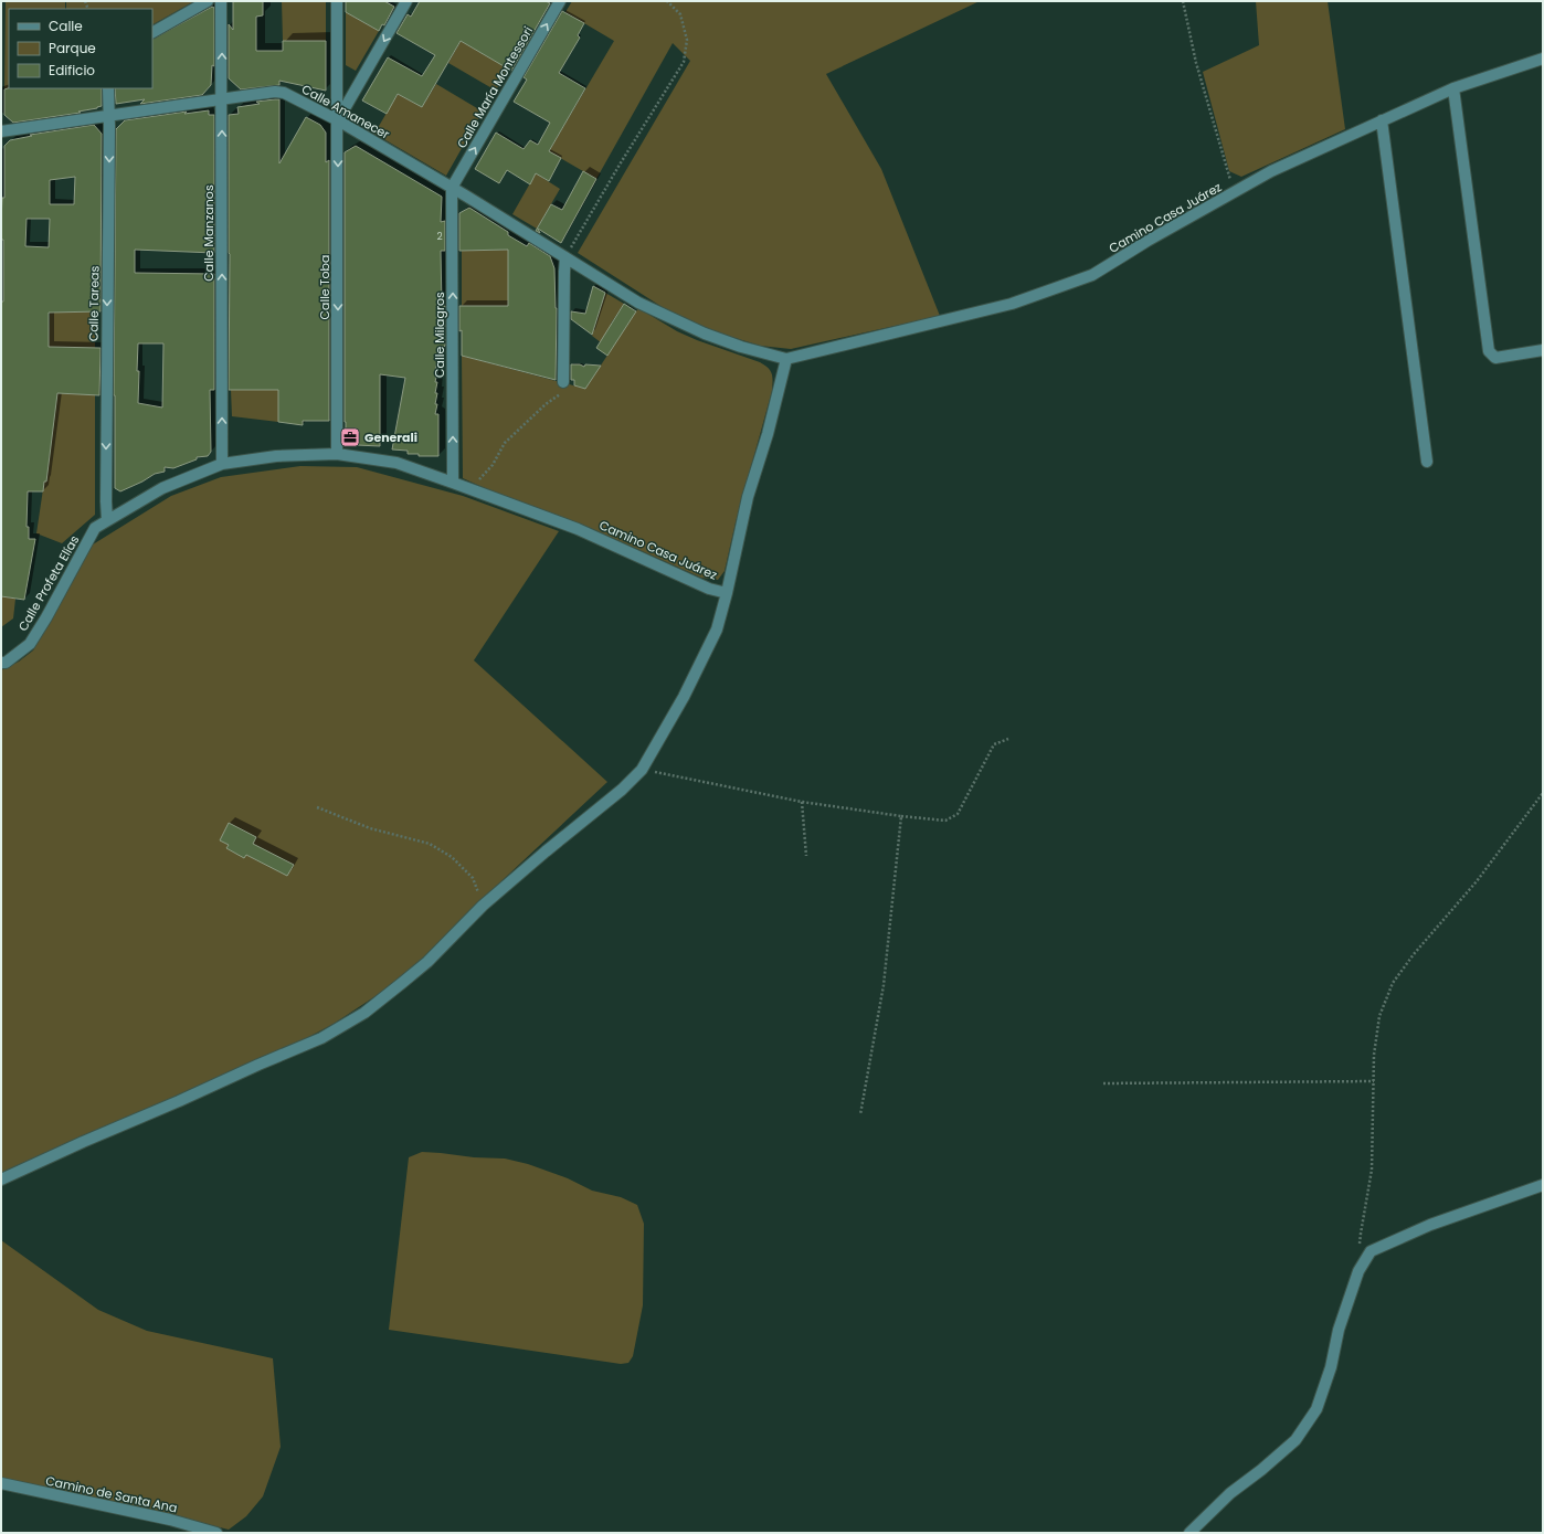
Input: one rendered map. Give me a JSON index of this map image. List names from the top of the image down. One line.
{"streets":{"street":["Calle María Montessori","Calle Amanecer","Camino Casa Juárez","Calle Manzanos","Calle Toba","Calle Tareas","Calle Milagros","Calle Profeta Elías","Camino de Santa Ana"]},"crossings":[["Calle María Montessori","Calle Amanecer"],["Calle María Montessori","Calle Milagros"],["Calle Amanecer","Camino Casa Juárez"],["Calle Amanecer","Calle Manzanos"],["Calle Amanecer","Calle Toba"],["Calle Amanecer","Calle Tareas"],["Calle Amanecer","Calle Milagros"],["Camino Casa Juárez","Calle Manzanos"],["Camino Casa Juárez","Calle Toba"],["Camino Casa Juárez","Calle Tareas"],["Camino Casa Juárez","Calle Milagros"],["Camino Casa Juárez","Calle Profeta Elías"]],"one_way":["Calle María Montessori","Calle Manzanos","Calle Toba","Calle Tareas","Calle Milagros"],"places":{"office":["Generali"]},"house_numbers":["2"],"legend":["Calle","Parque","Edificio"]}
